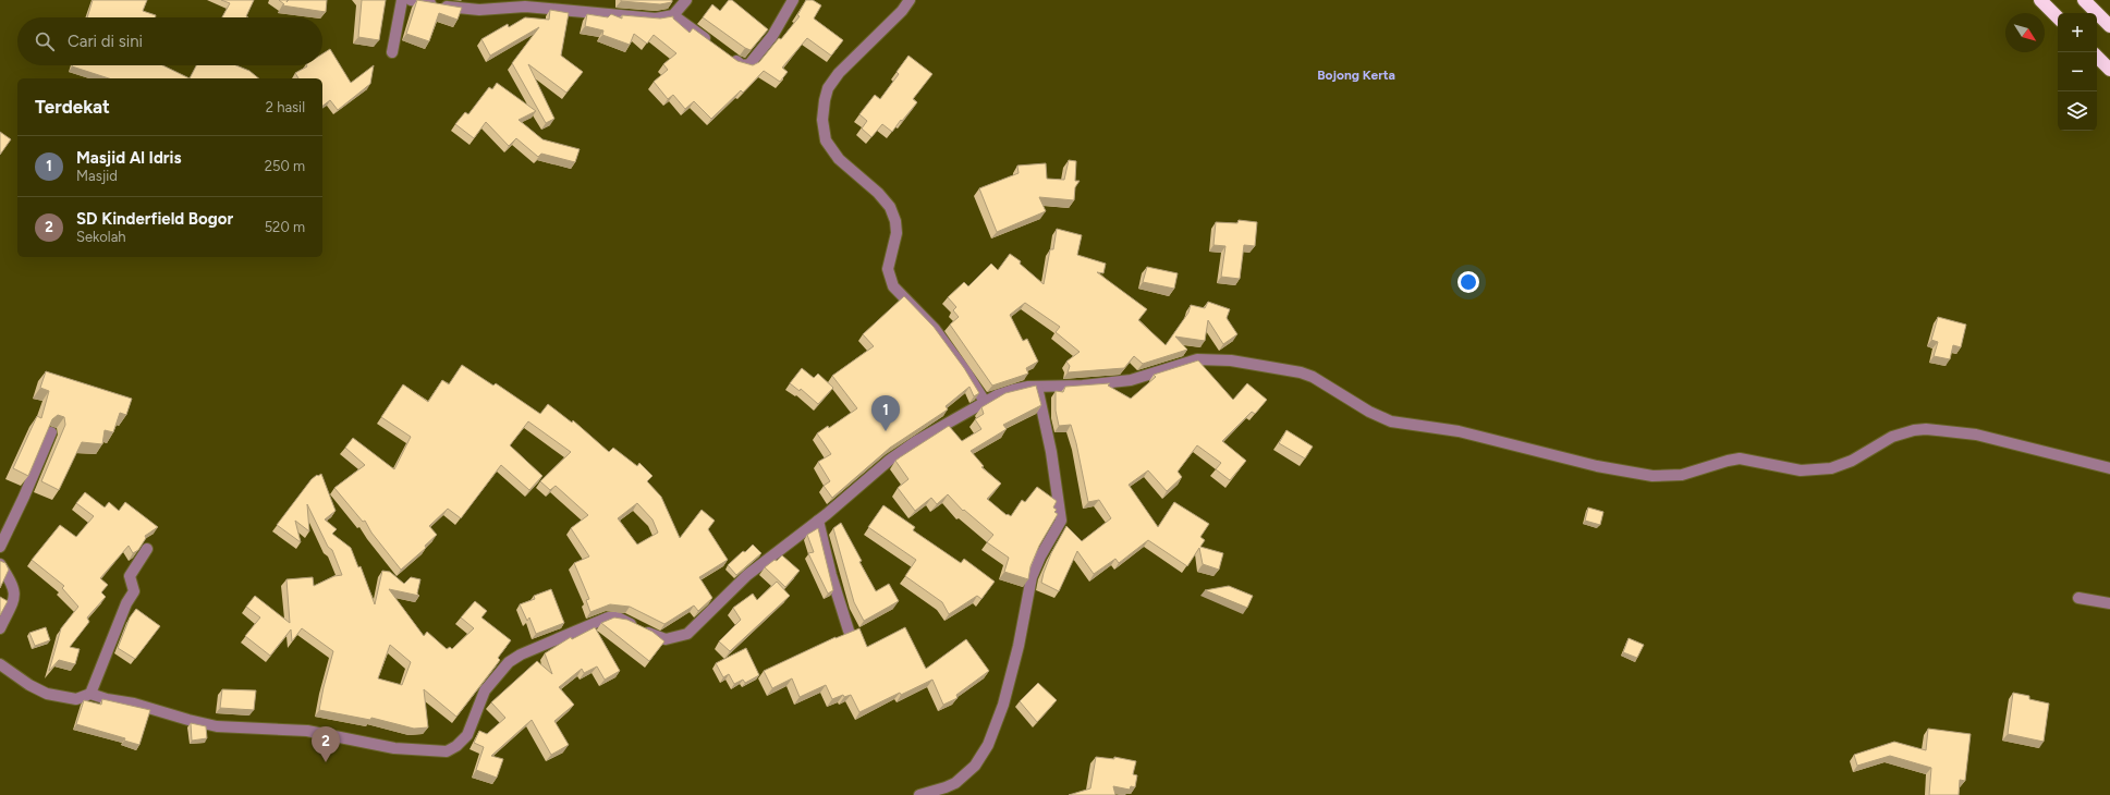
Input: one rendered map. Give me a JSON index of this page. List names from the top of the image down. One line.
{"districts":["Bojong Kerta"],"north":"bottom right","page":{"map_buttons":["+","−"],"search":"Cari di sini","heading":["Terdekat","2 hasil"],"list":[{"mark":"1","name":"Masjid Al Idris","note":"Masjid","value":"250 m"},{"mark":"2","name":"SD Kinderfield Bogor","note":"Sekolah","value":"520 m"}],"pins":["1","2"]}}
